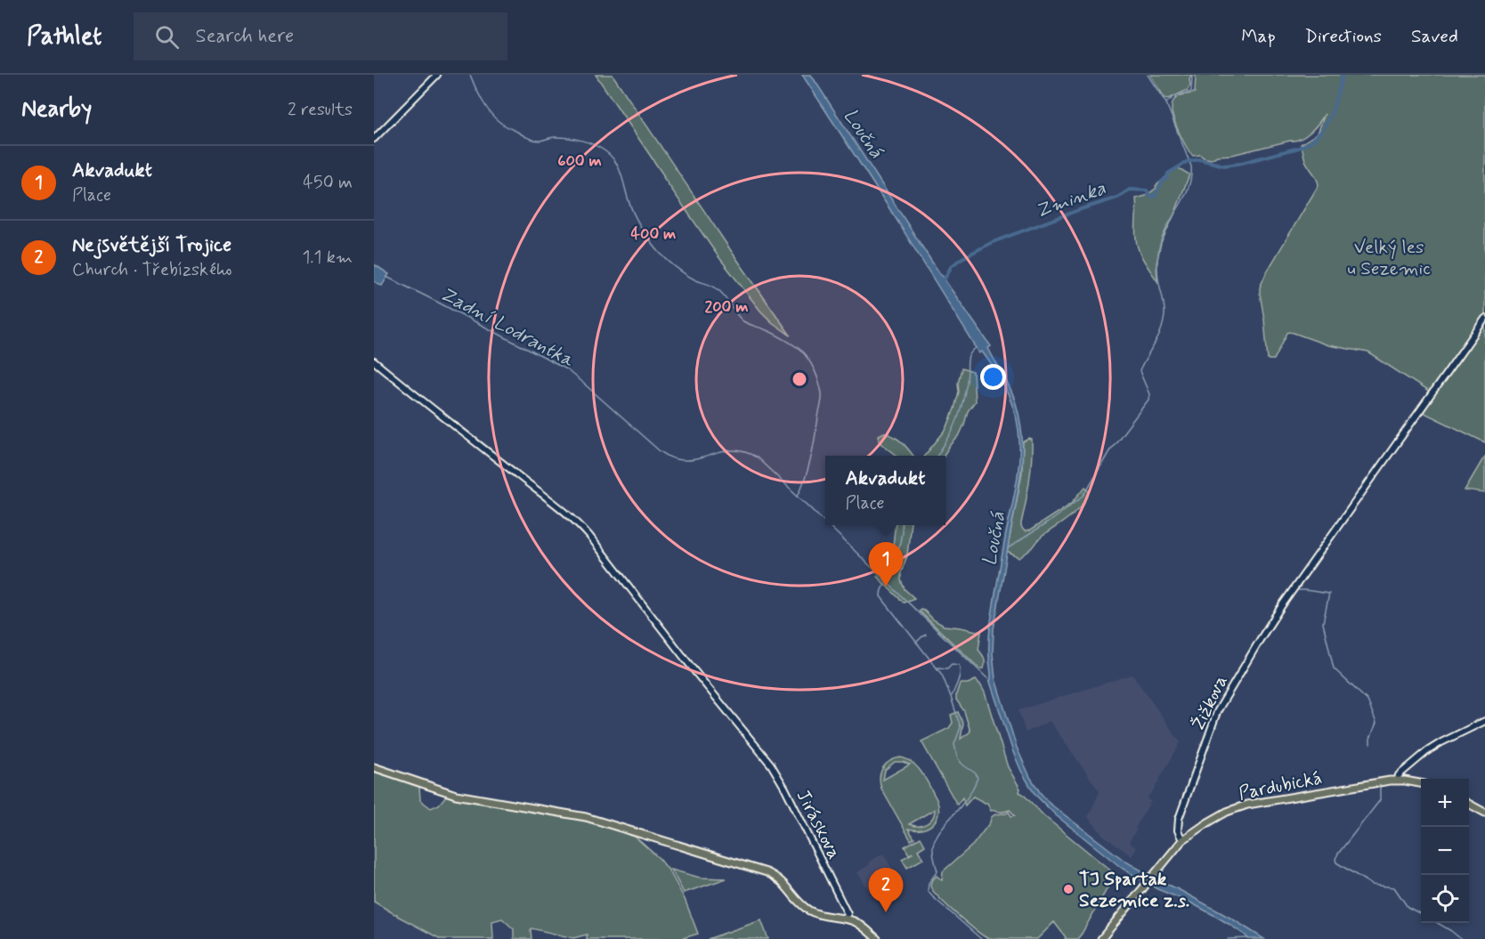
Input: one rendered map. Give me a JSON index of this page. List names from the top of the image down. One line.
{"streets":{"main road":["Pardubická"],"street":["Žižkova","Jiráskova"]},"crossings":[["Žižkova","Pardubická"]],"water":["Loučná","Zminka","Zadní Lodrantka"],"parks":["Velký les u Sezemic"],"places":["TJ Spartak Sezemice z.s."],"page":{"header":"Pathlet","search":"Search here","nav":["Map","Directions","Saved"],"heading":["Nearby","2 results"],"list":[{"mark":"1","name":"Akvadukt","note":"Place","value":"450 m"},{"mark":"2","name":"Nejsvětější Trojice","note":"Church · Třebízského","value":"1.1 km"}],"popup":["Akvadukt","Place"],"pins":["1","2"],"map_buttons":["+","−"]},"rings":["600 m","400 m","200 m"]}
